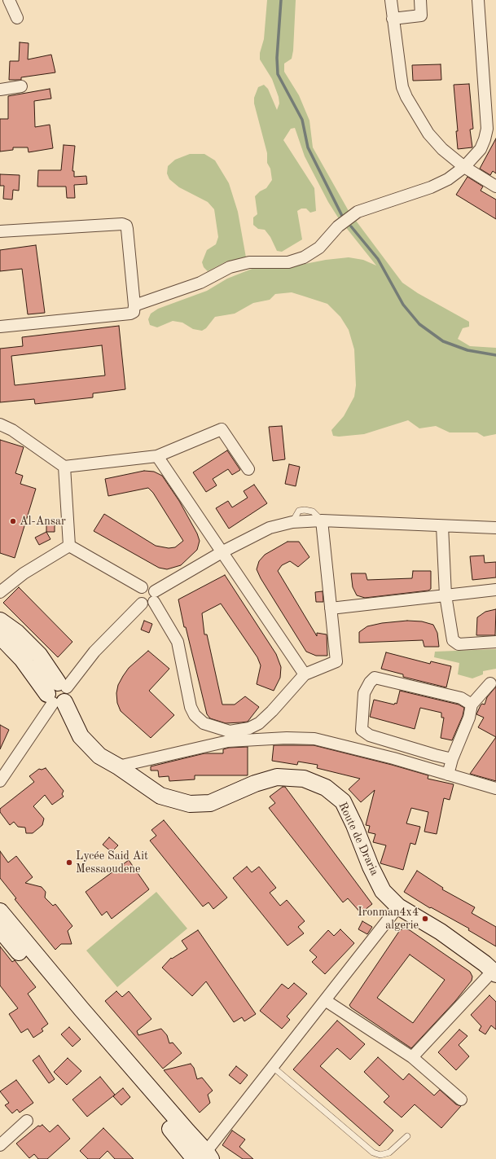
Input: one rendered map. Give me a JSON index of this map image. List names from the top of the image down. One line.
{"streets":{"main road":["Route de Draria"]},"places":["Al-Ansar","Lycée Said Ait Messaoudene","Ironman4x4 algerie"]}
